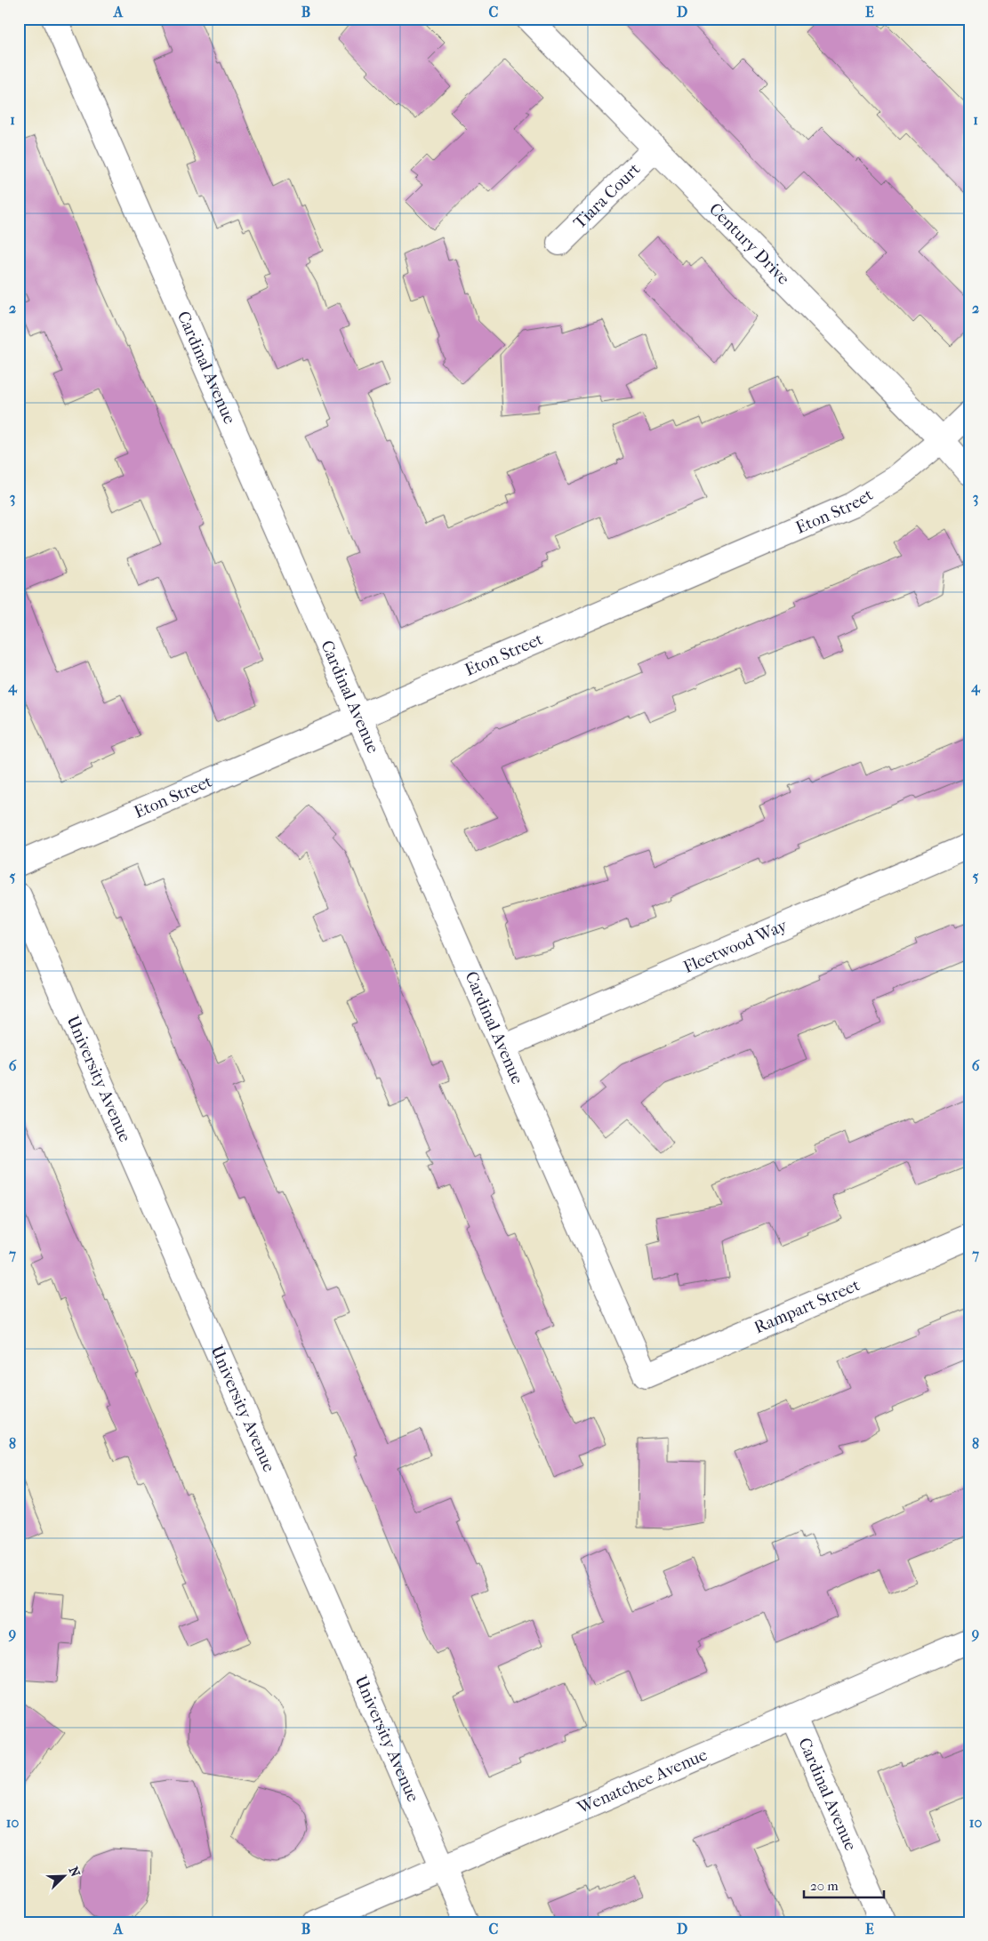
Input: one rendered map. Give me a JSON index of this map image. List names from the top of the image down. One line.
{"streets":{"street":["Tiara Court","Century Drive","Cardinal Avenue","Eton Street","Fleetwood Way","University Avenue","Rampart Street","Wenatchee Avenue"]},"crossings":[["Tiara Court","Century Drive"],["Century Drive","Eton Street"],["Cardinal Avenue","Eton Street"],["Cardinal Avenue","Fleetwood Way"],["Cardinal Avenue","Rampart Street"],["Cardinal Avenue","Wenatchee Avenue"],["University Avenue","Wenatchee Avenue"]],"scale_bar":"20 m","north":"top right","grid":{"columns":["A","B","C","D","E"],"rows":["1","2","3","4","5","6","7","8","9","10"]}}
